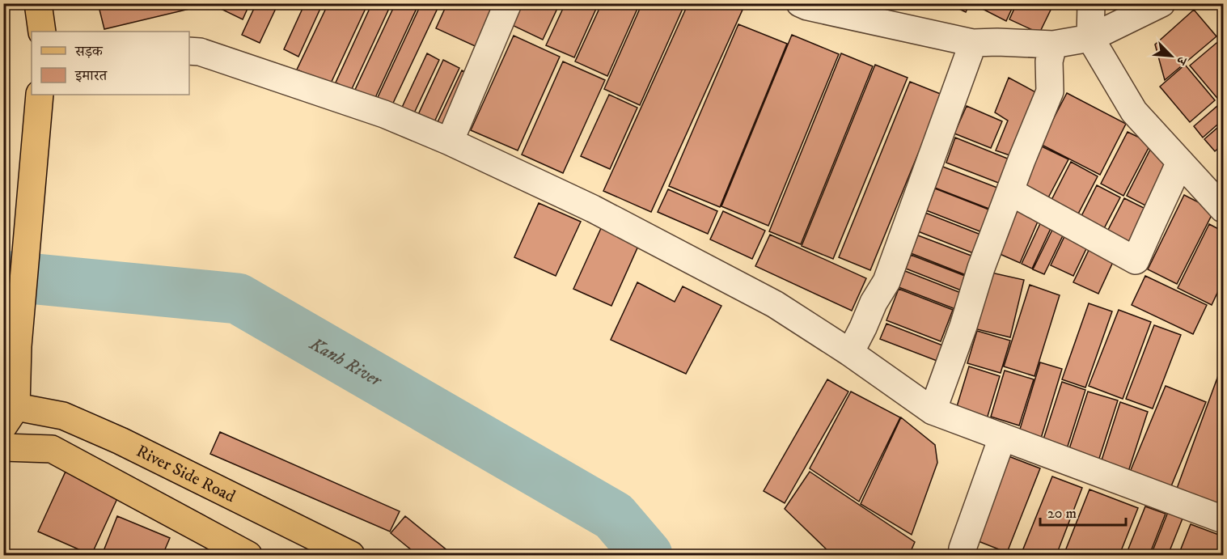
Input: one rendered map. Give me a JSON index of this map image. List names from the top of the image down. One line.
{"streets":{"main road":["River Side Road"]},"water":["Kanh River"],"legend":["सड़क","इमारत"],"scale_bar":"20 m","north":"bottom right"}
